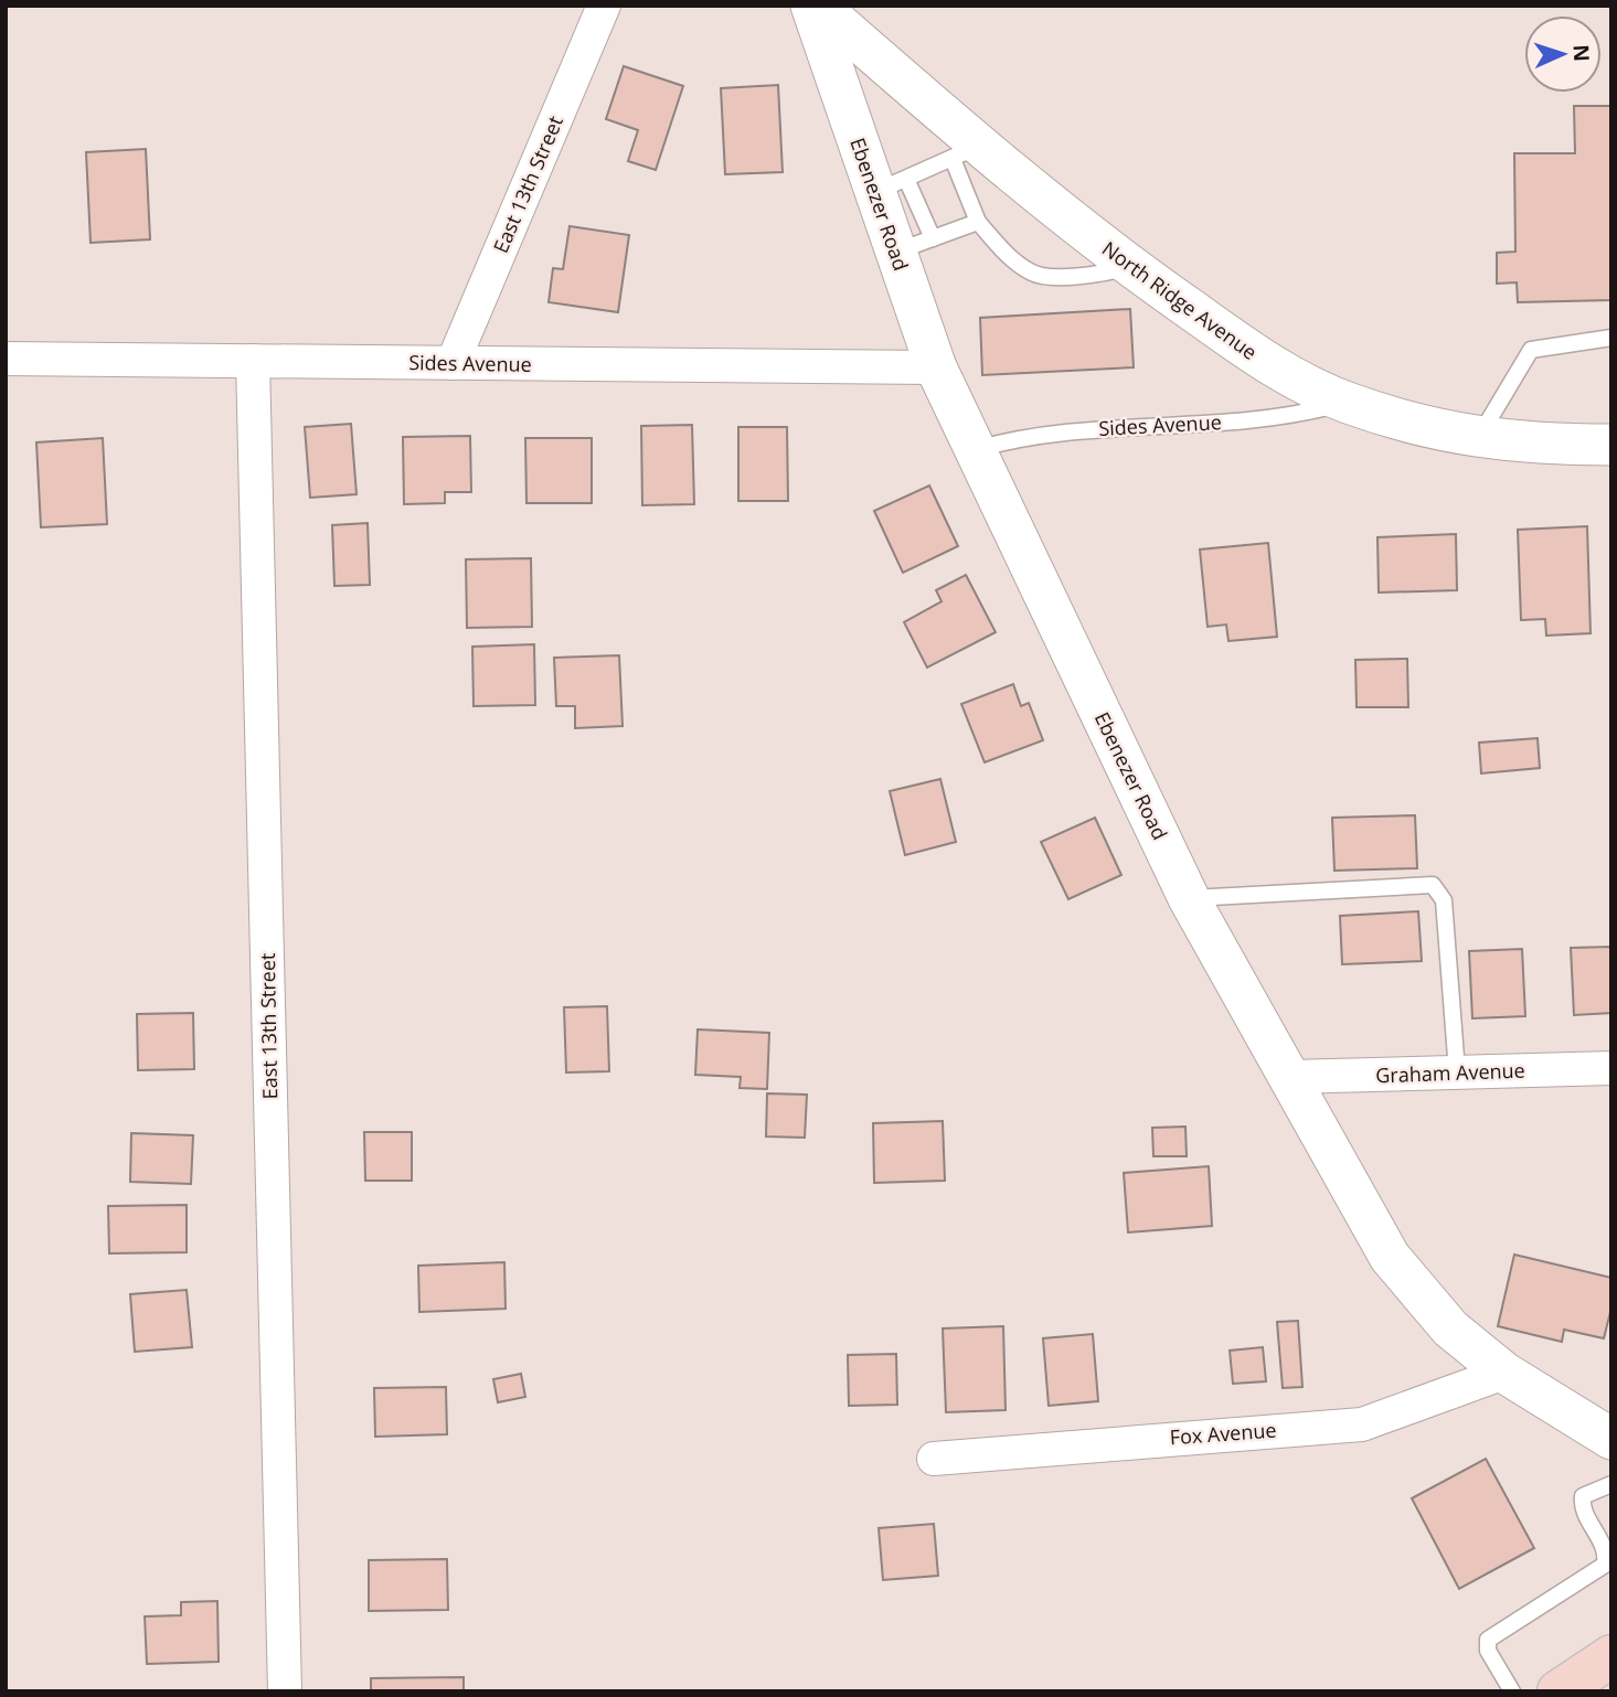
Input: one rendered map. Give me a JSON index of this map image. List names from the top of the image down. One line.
{"streets":{"street":["East 13th Street","Ebenezer Road","North Ridge Avenue","Sides Avenue","Graham Avenue","Fox Avenue"]},"crossings":[["East 13th Street","Sides Avenue"],["Ebenezer Road","Sides Avenue"],["Ebenezer Road","Graham Avenue"],["Ebenezer Road","Fox Avenue"],["North Ridge Avenue","Sides Avenue"]],"north":"right"}
